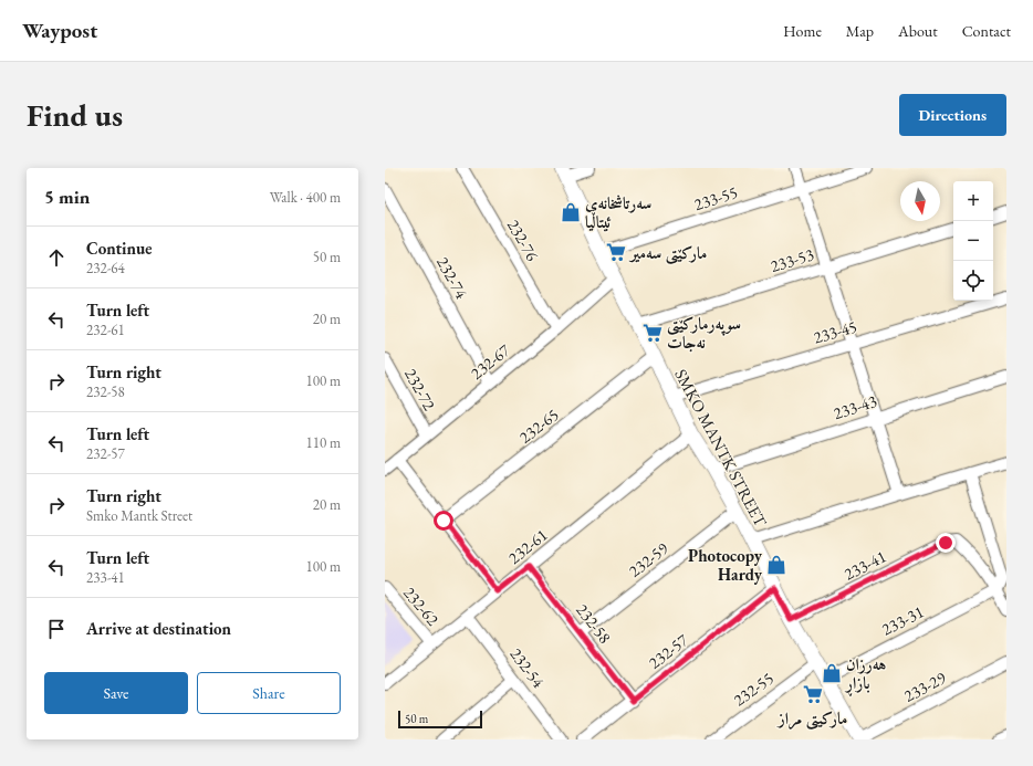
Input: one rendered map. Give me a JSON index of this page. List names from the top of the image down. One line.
{"streets":{"main road":["SMKO MANTK STREET"],"street":["233-55","232-76","233-53","232-74","233-45","232-67","232-72","233-43","232-65","232-61","232-59","233-41","232-62","233-31","232-58","232-57","232-54","233-29","232-55"]},"crossings":[["233-55","SMKO MANTK STREET"],["232-76","232-67"],["233-53","SMKO MANTK STREET"],["232-74","232-67"],["233-45","SMKO MANTK STREET"],["232-67","232-72"],["232-67","SMKO MANTK STREET"],["233-43","SMKO MANTK STREET"],["232-65","SMKO MANTK STREET"],["SMKO MANTK STREET","232-61"],["SMKO MANTK STREET","232-59"],["SMKO MANTK STREET","233-41"],["SMKO MANTK STREET","233-31"],["SMKO MANTK STREET","232-57"],["SMKO MANTK STREET","233-29"],["SMKO MANTK STREET","232-55"],["232-61","232-62"],["232-61","232-58"],["232-61","232-54"],["232-59","232-58"],["233-41","233-31"],["232-58","232-57"]],"places":{"shop":["سەرتاشخانەی ئیتاڵیا","Photocopy Hardy","هەرزان بازاڕ"],"supermarket":["مارکێتی سەمیر","سوپەرمارکێتی نەجات","مارکیتی مراز"]},"scale_bar":"50 m","north":"bottom","page":{"header":"Waypost","nav":["Home","Map","About","Contact"],"buttons":["Directions",["Save","Share"]],"title":"Find us","heading":["5 min","Walk · 400 m"],"map_buttons":["+","−"],"list":[["Continue","232-64","50 m"],["Turn left","232-61","20 m"],["Turn right","232-58","100 m"],["Turn left","232-57","110 m"],["Turn right","Smko Mantk Street","20 m"],["Turn left","233-41","100 m"],"Arrive at destination"],"scale":"50 m"}}
